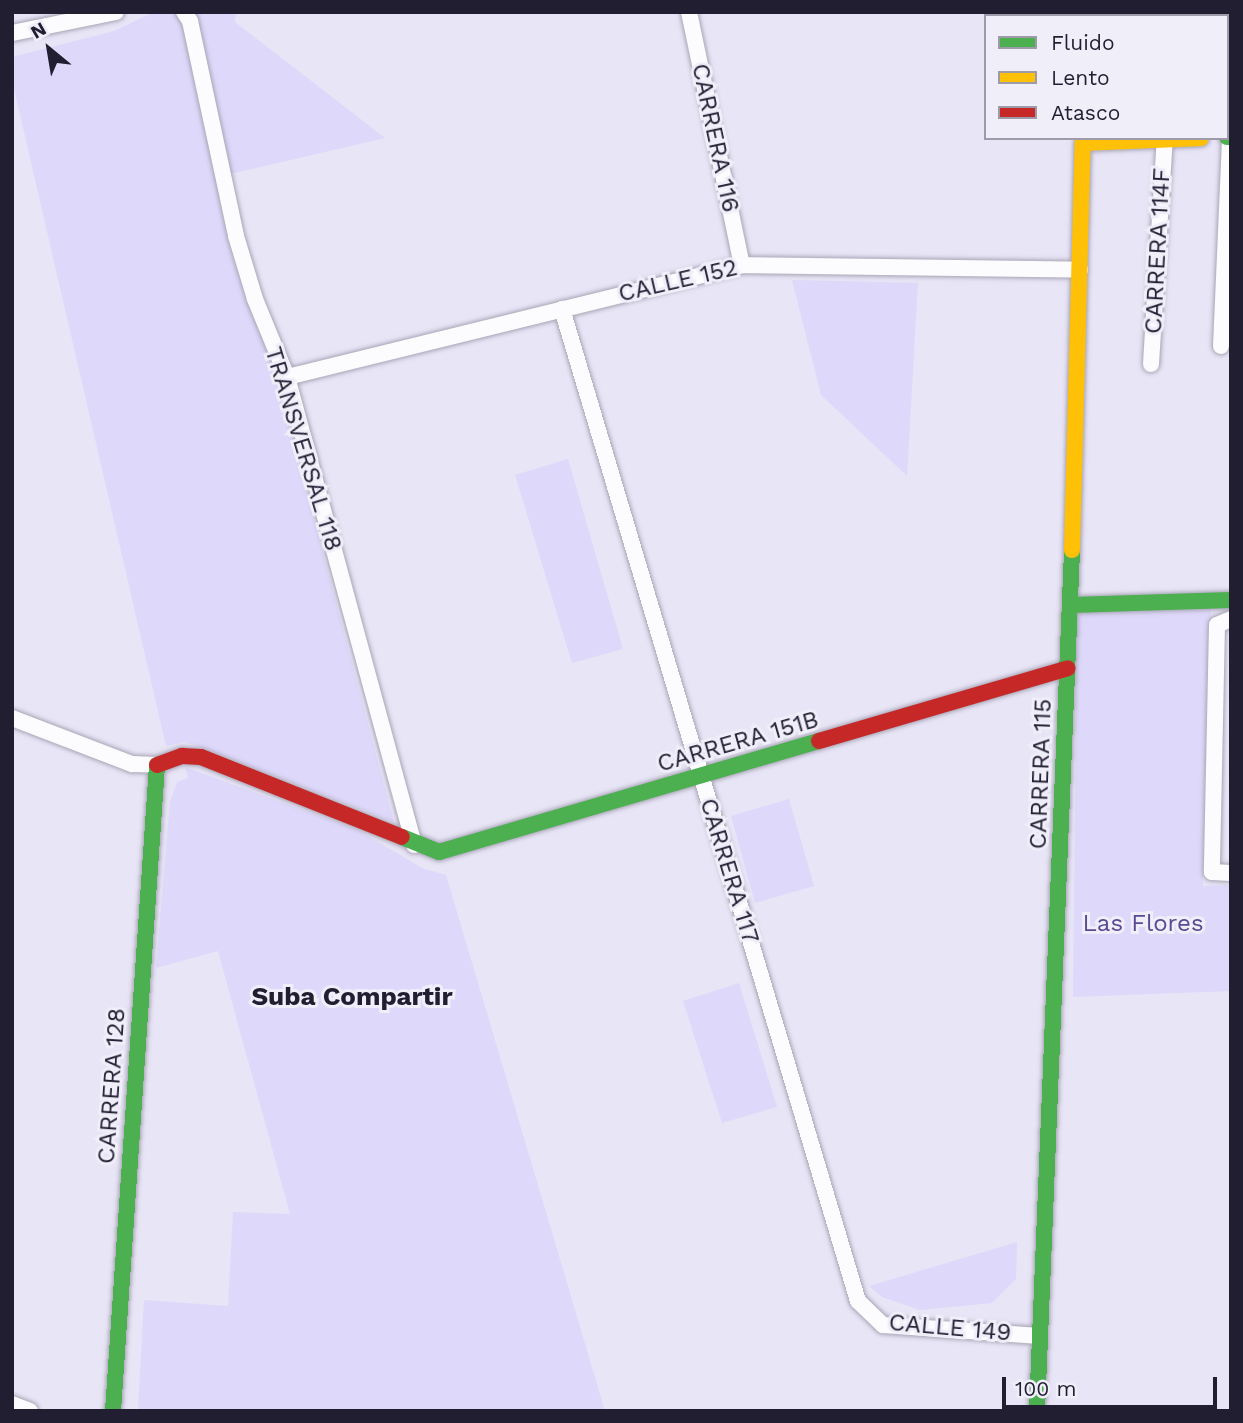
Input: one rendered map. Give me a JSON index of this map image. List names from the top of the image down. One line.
{"streets":{"street":["CARRERA 116","CARRERA 114F","CALLE 152","TRANSVERSAL 118","CARRERA 151B","CARRERA 115","CARRERA 117","CARRERA 128","CALLE 149"]},"crossings":[["CARRERA 116","CALLE 152"],["CALLE 152","TRANSVERSAL 118"],["CALLE 152","CARRERA 115"],["CALLE 152","CARRERA 117"],["TRANSVERSAL 118","CARRERA 151B"],["CARRERA 151B","CARRERA 115"],["CARRERA 151B","CARRERA 117"],["CARRERA 115","CALLE 149"],["CARRERA 117","CALLE 149"]],"districts":["Suba Compartir"],"parks":["Las Flores"],"legend":["Fluido","Lento","Atasco"],"scale_bar":"100 m","north":"top left"}
